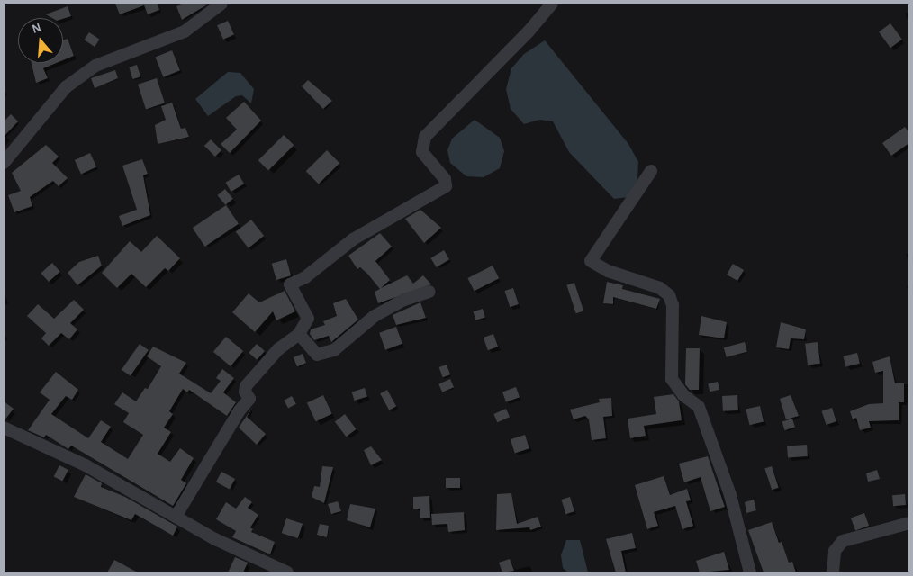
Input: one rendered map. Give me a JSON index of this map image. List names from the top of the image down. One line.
{"north":"top"}
